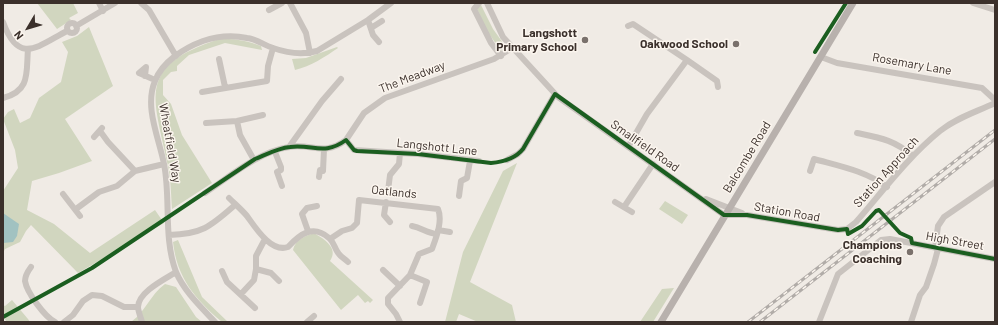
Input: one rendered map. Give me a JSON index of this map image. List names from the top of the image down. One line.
{"streets":{"main road":["Balcombe Road"],"street":["Rosemary Lane","The Meadway","Wheatfield Way","Smallfield Road","Langshott Lane","Station Approach","Oatlands","Station Road","High Street"]},"crossings":[["Rosemary Lane","Balcombe Road"],["Rosemary Lane","Station Approach"],["The Meadway","Smallfield Road"],["The Meadway","Langshott Lane"],["Smallfield Road","Balcombe Road"],["Smallfield Road","Station Road"],["Balcombe Road","Station Road"],["Station Approach","Station Road"]],"places":["Langshott Primary School","Oakwood School","Champions Coaching"],"north":"bottom left"}
